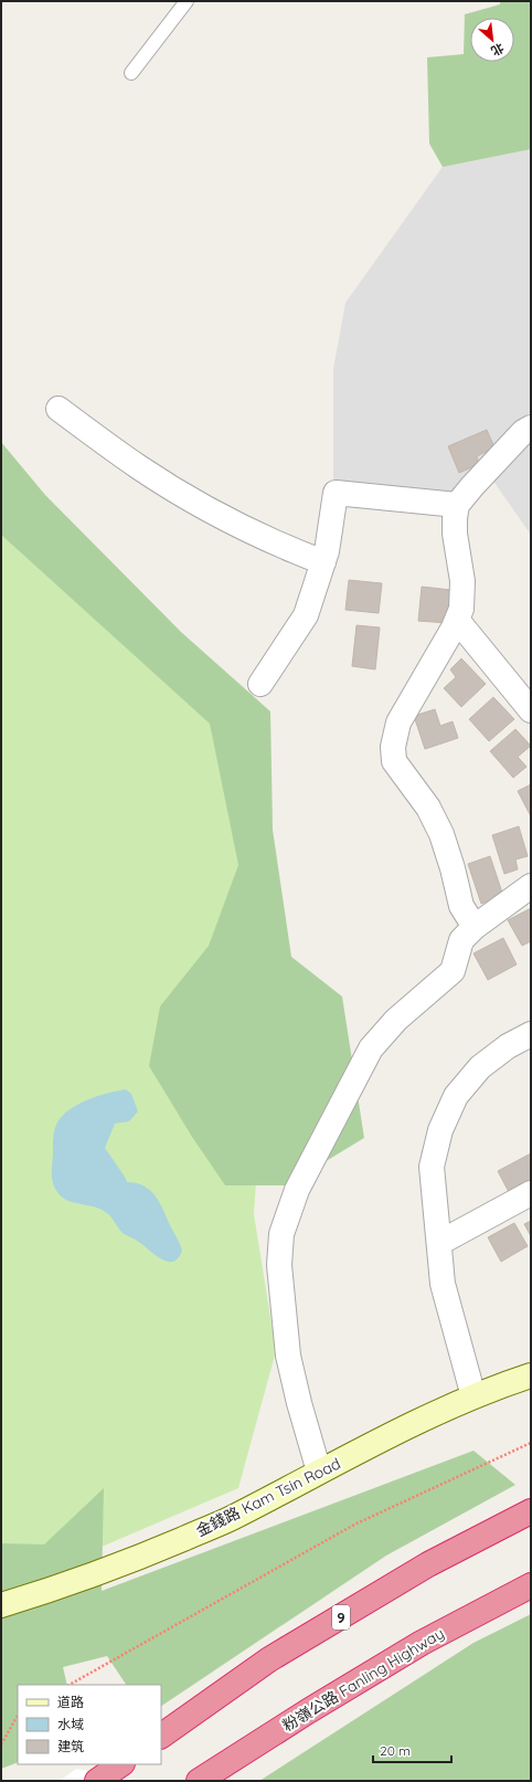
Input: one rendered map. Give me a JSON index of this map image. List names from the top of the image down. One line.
{"streets":{"highway":["9","粉嶺公路 Fanling Highway"],"street":["金錢路 Kam Tsin Road"]},"legend":["道路","水域","建筑"],"scale_bar":"20 m","north":"bottom right"}
